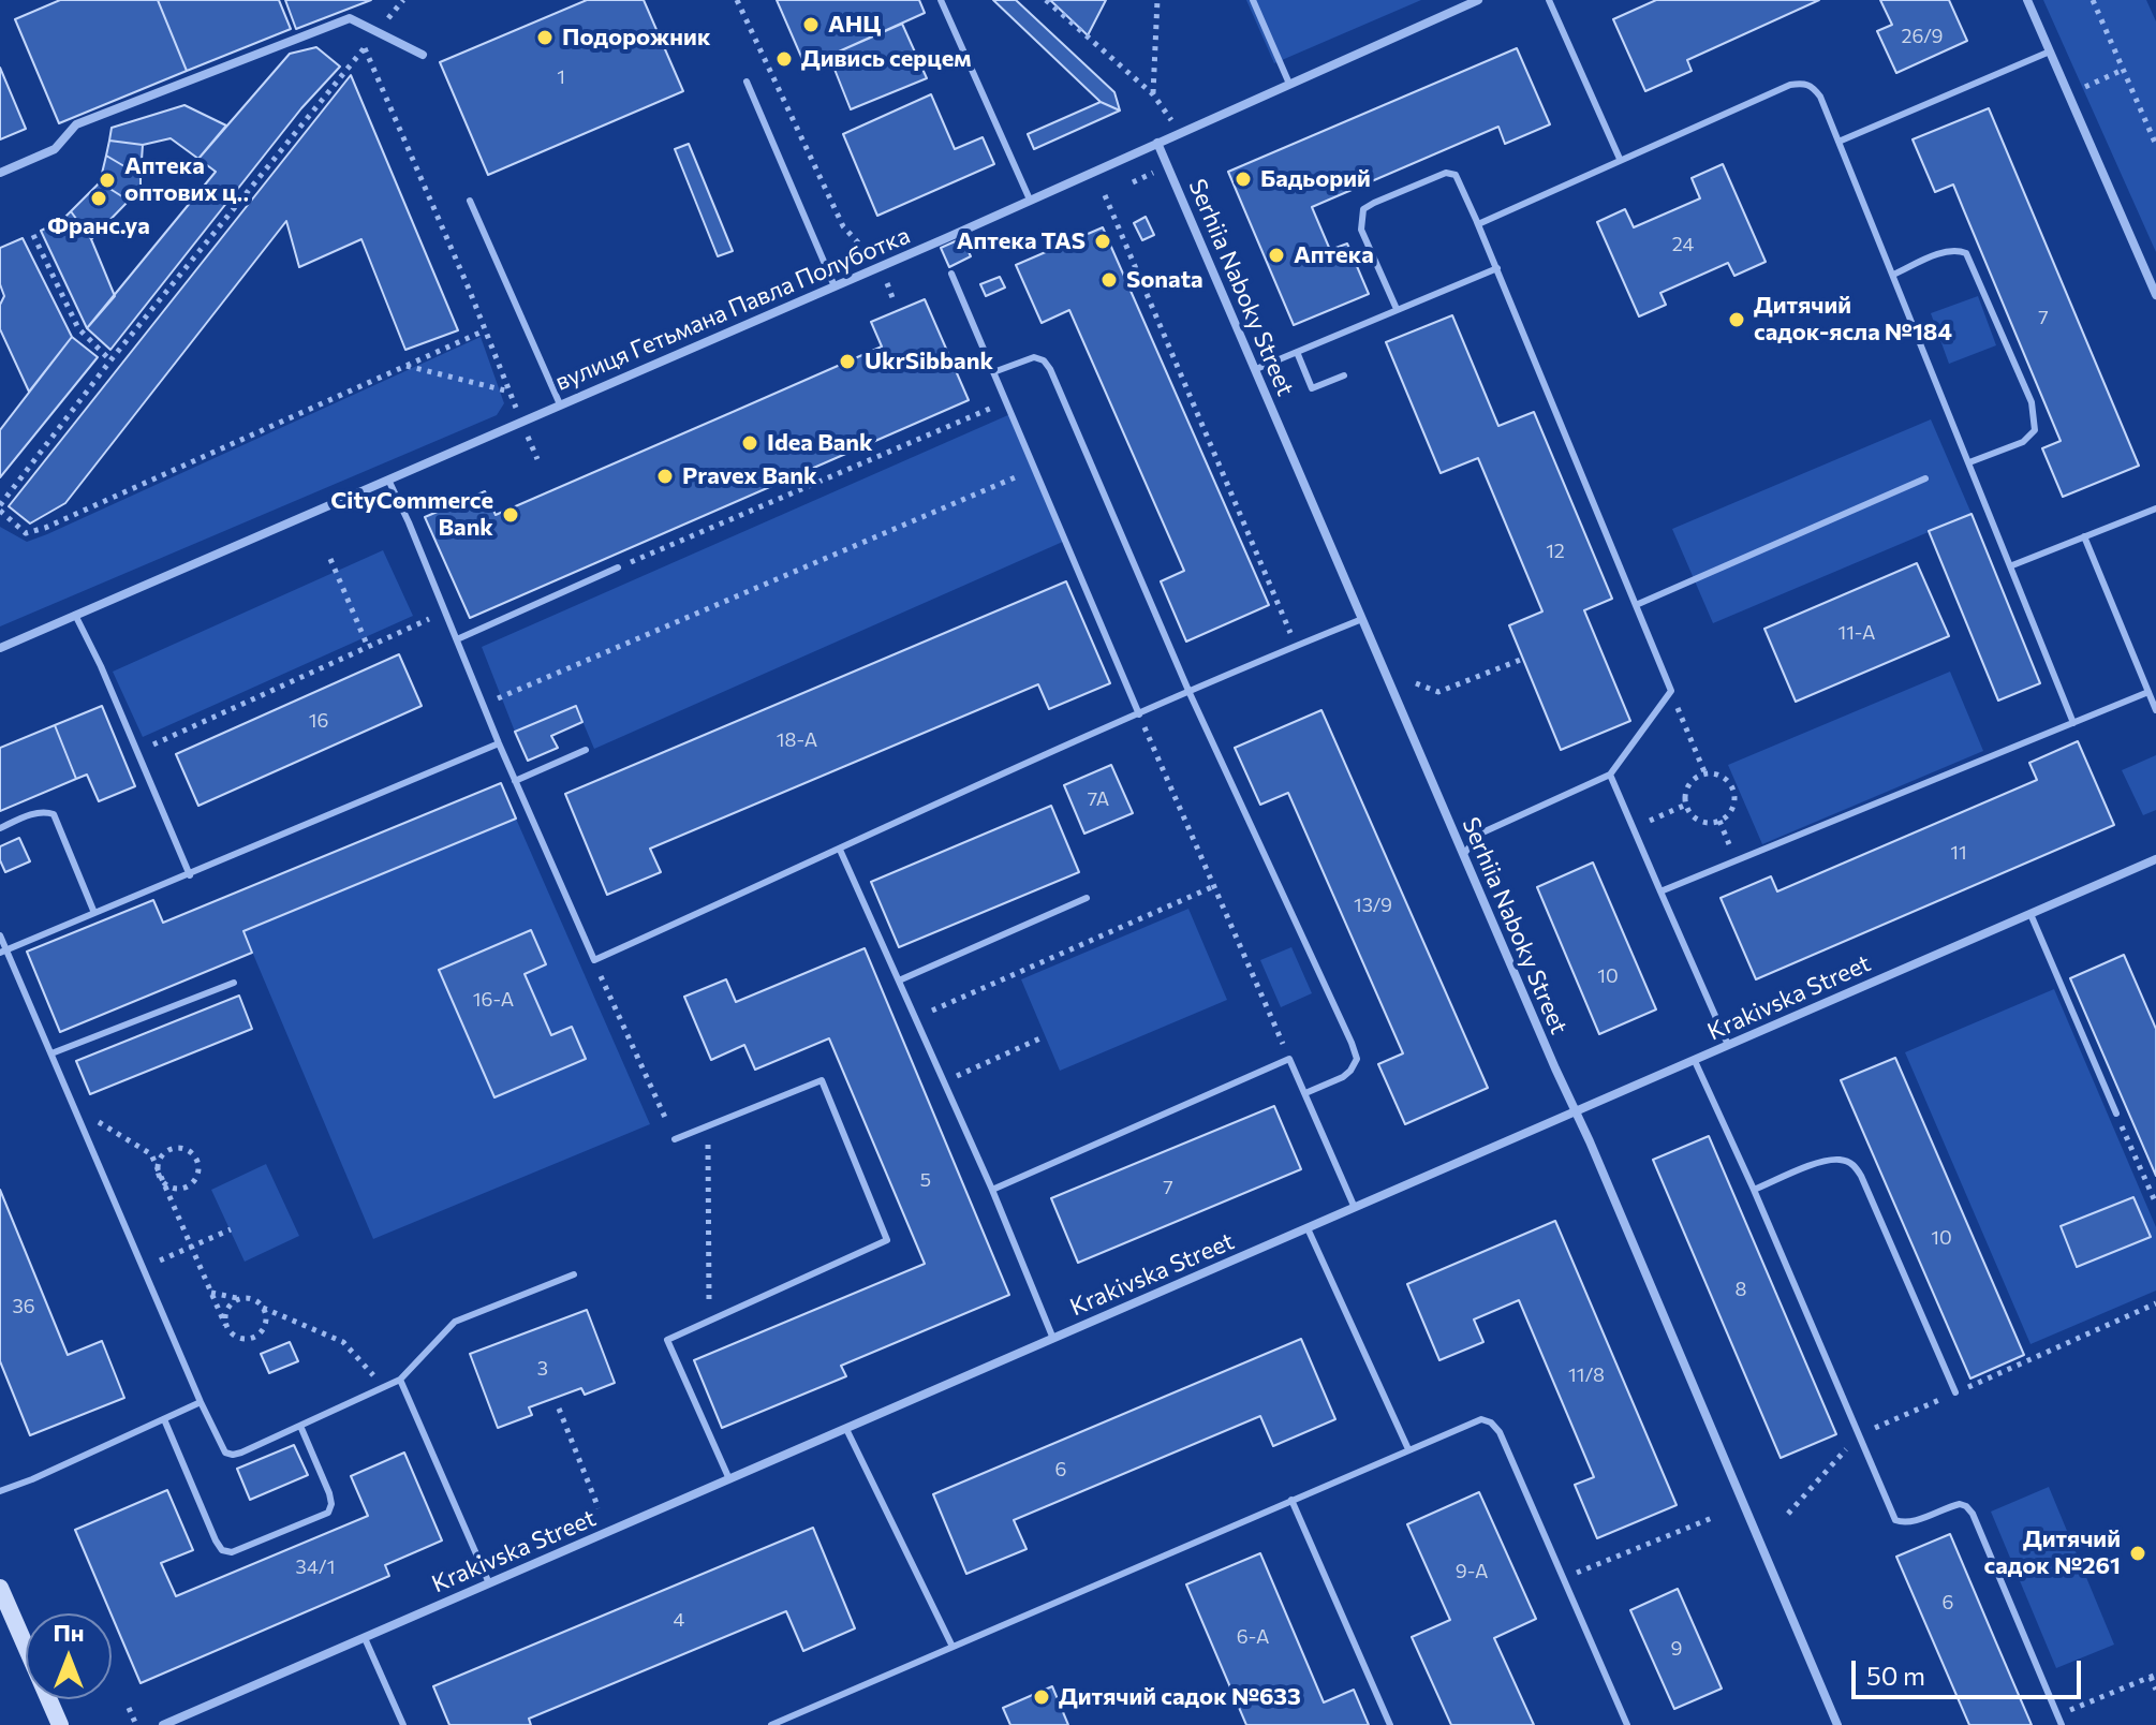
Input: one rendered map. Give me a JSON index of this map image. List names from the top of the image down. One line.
{"streets":{"street":["Serhiia Naboky Street","вулиця Гетьмана Павла Полуботка","Krakivska Street"]},"crossings":[["Serhiia Naboky Street","вулиця Гетьмана Павла Полуботка"],["Serhiia Naboky Street","Krakivska Street"]],"places":["АНЦ","Подорожник","Дивись серцем","Бадьорий","Аптека оптових ц‥","Франс.уа","Аптека TAS","Аптека","Sonata","Дитячий садок-ясла №184","UkrSibbank","Idea Bank","Pravex Bank","CityCommerce Bank","Дитячий садок №261","Дитячий садок №633"],"house_numbers":["26/9","1","24","7","12","11-А","16","18-А","7А","11","13/9","10","16-А","5","7","10","8","36","3","11/8","6","34/1","9-А","6","4","6-А","9"],"scale_bar":"50 m","north":"top"}
